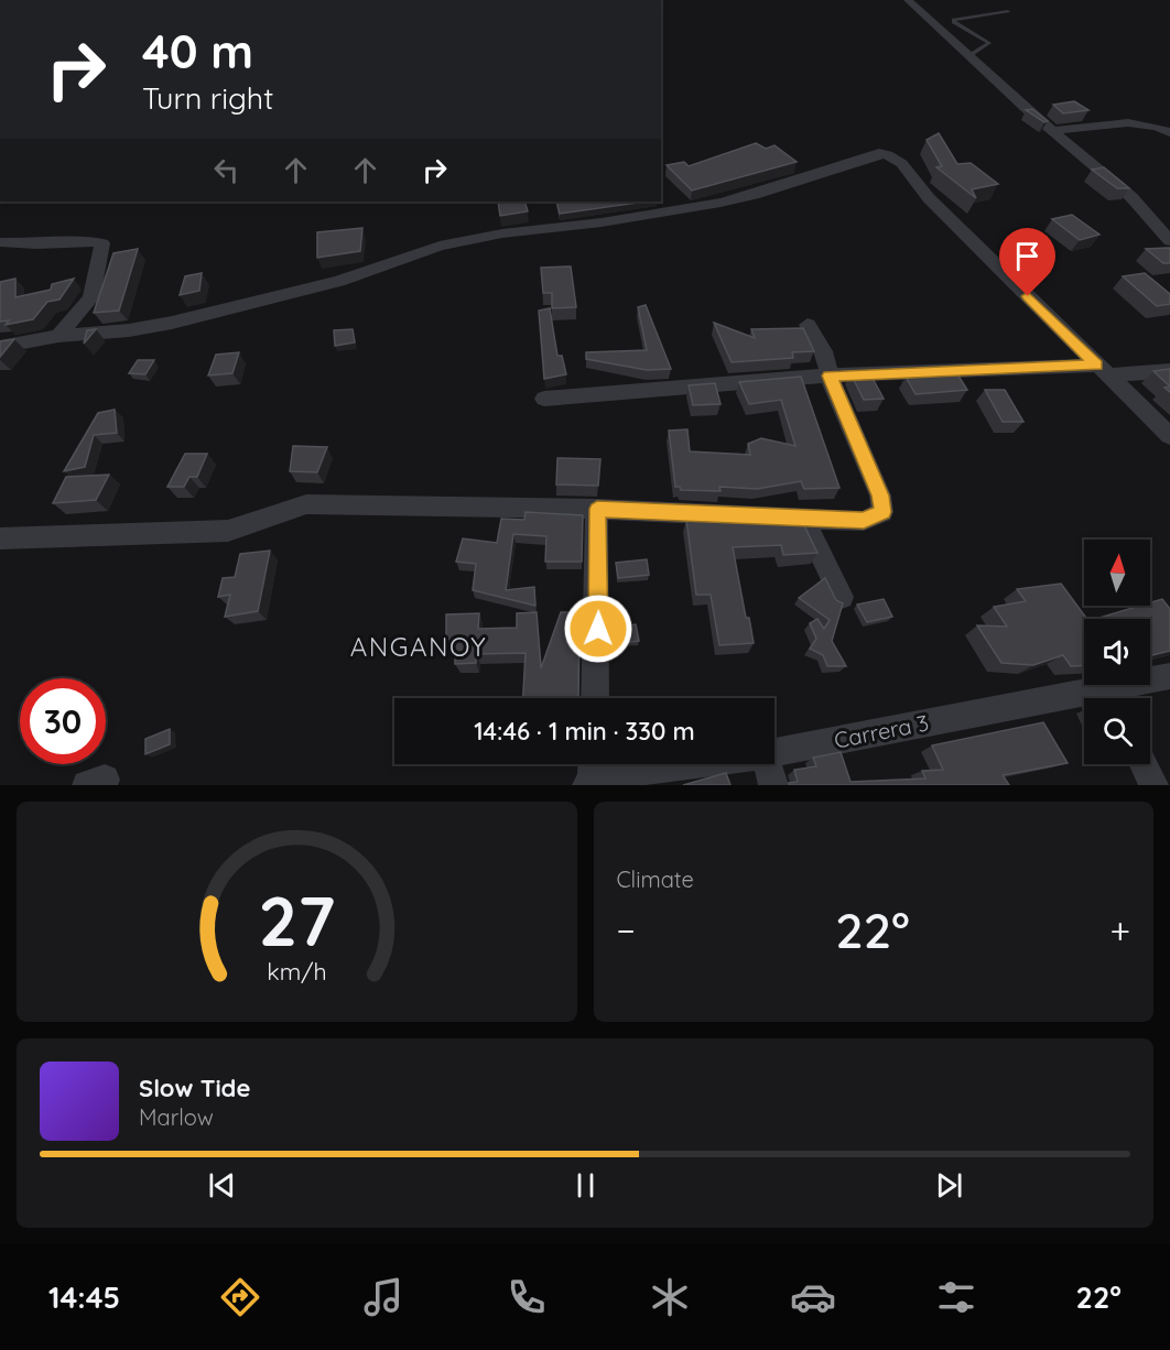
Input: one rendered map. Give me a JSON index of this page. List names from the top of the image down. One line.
{"streets":{"street":["Carrera 3"]},"districts":["ANGANOY"],"north":"top","page":{"turn":["40 m","Turn right"],"limit":"30","trip":"14:46 · 1 min · 330 m","tile":"Climate","heat":["−","22°","+"],"song":["Slow Tide","Marlow"],"tabs":["14:45","22°"],"gauge":["27","km/h"]}}
